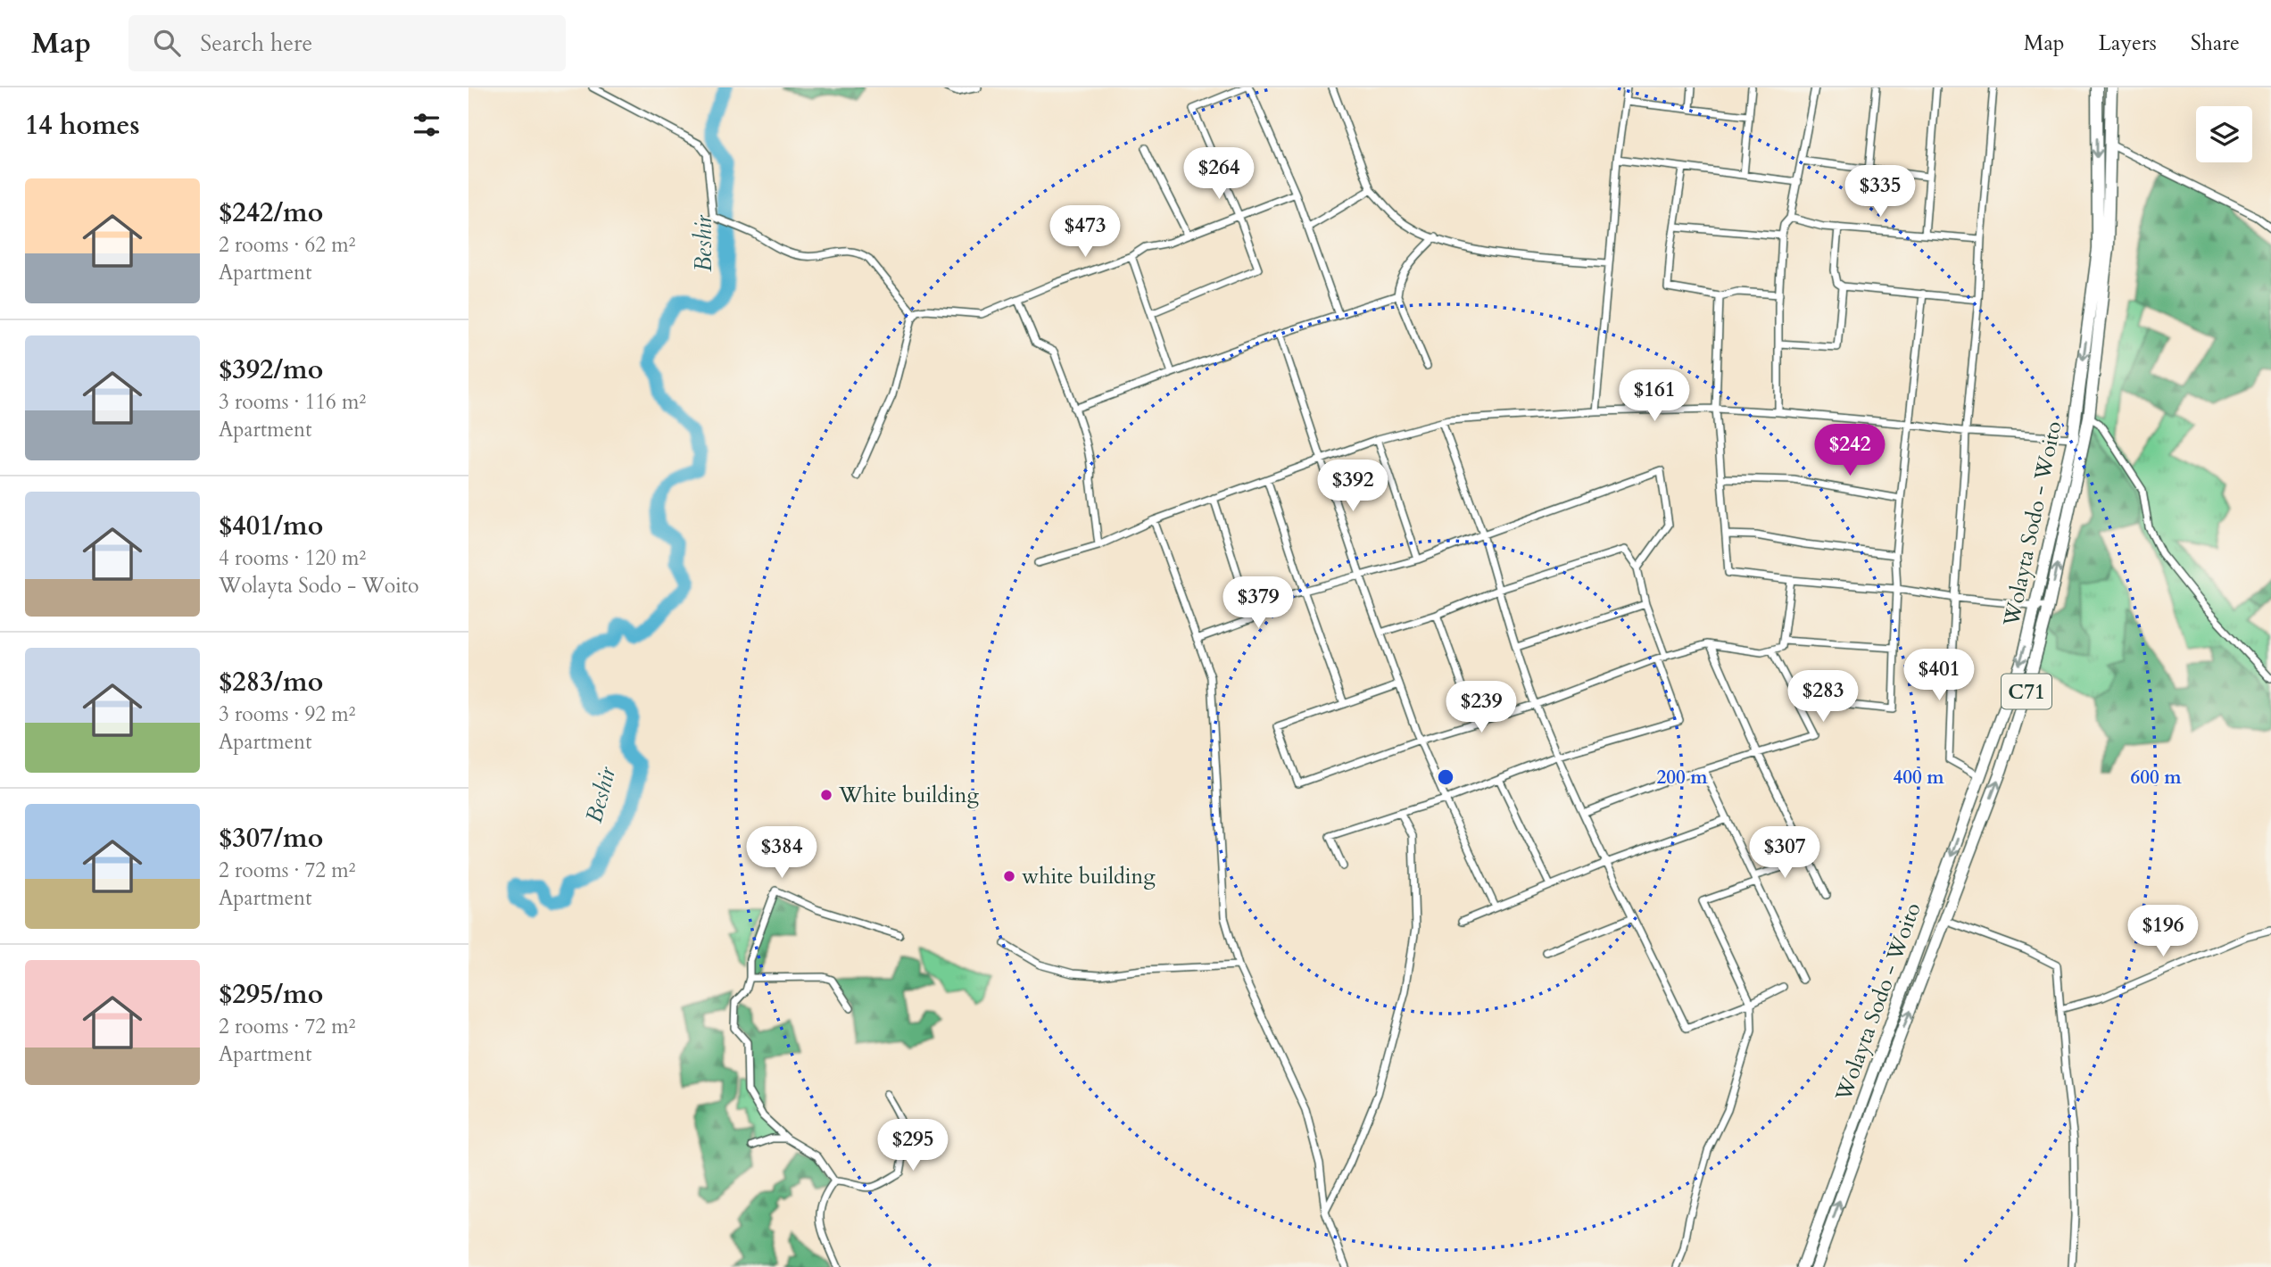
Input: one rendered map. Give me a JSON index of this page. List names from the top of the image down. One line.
{"streets":{"highway":["Wolayta Sodo - Woito","C71"]},"water":["Beshir"],"places":["White building","white building"],"page":{"header":"Map","search":"Search here","nav":["Map","Layers","Share"],"heading":"14 homes","price":["$264","$335","$473","$161","$242","$392","$379","$401","$283","$239","$384","$307","$196","$295"],"list":[{"name":"$242/mo","note":"2 rooms · 62 m² · Apartment"},{"name":"$392/mo","note":"3 rooms · 116 m² · Apartment"},{"name":"$401/mo","note":"4 rooms · 120 m² · Wolayta Sodo - Woito"},{"name":"$283/mo","note":"3 rooms · 92 m² · Apartment"},{"name":"$307/mo","note":"2 rooms · 72 m² · Apartment"},{"name":"$295/mo","note":"2 rooms · 72 m² · Apartment"}]},"rings":["200 m","400 m","600 m"]}
